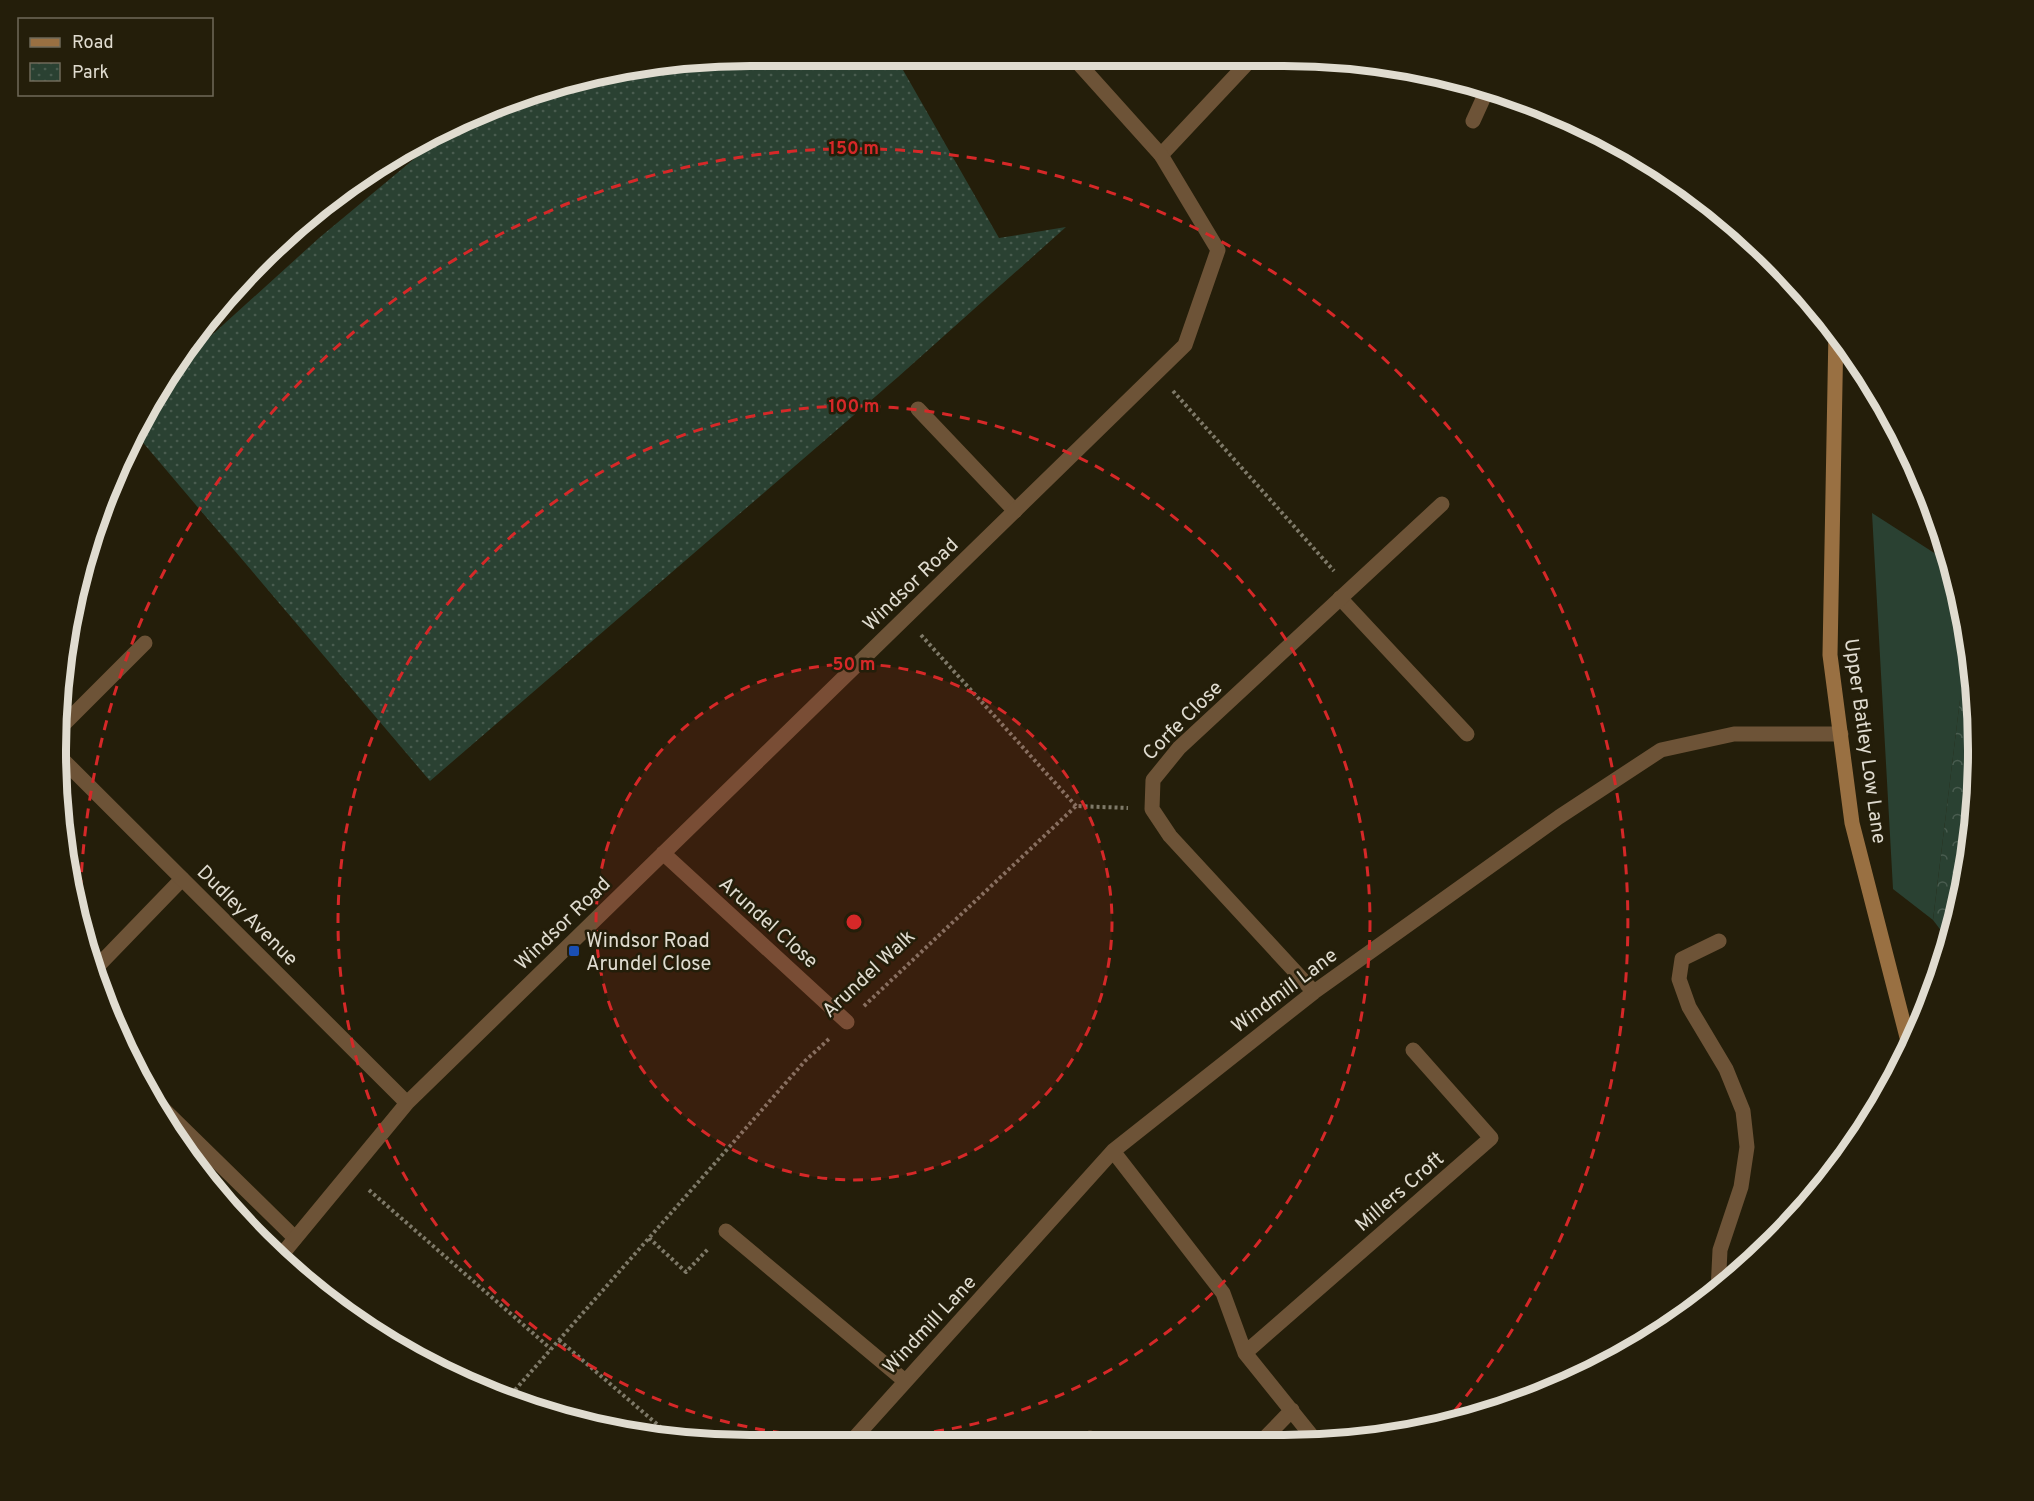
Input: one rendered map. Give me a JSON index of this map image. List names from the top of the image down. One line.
{"streets":{"street":["Windsor Road","Corfe Close","Upper Batley Low Lane","Dudley Avenue","Arundel Close","Windmill Lane","Millers Croft"],"path":["Arundel Walk"]},"crossings":[["Windsor Road","Dudley Avenue"],["Windsor Road","Arundel Close"],["Upper Batley Low Lane","Windmill Lane"],["Arundel Close","Arundel Walk"]],"places":{"transit":["Windsor Road Arundel Close"]},"legend":["Road","Park"],"rings":["150 m","100 m","50 m"]}
